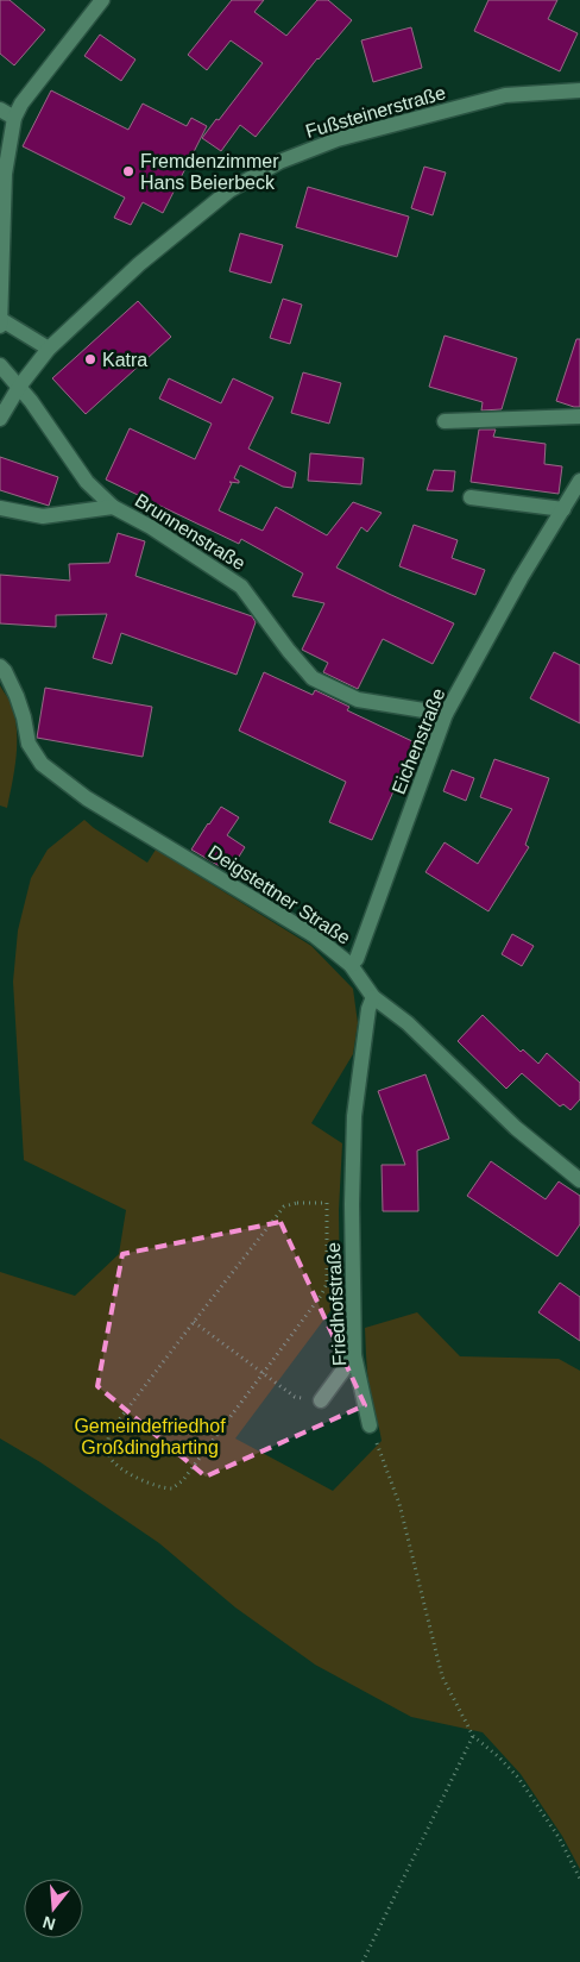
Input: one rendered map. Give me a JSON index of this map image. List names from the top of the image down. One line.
{"streets":{"street":["Fußsteinerstraße","Brunnenstraße","Eichenstraße","Deigstettner Straße","Friedhofstraße"]},"crossings":[["Fußsteinerstraße","Brunnenstraße"],["Brunnenstraße","Eichenstraße"],["Eichenstraße","Deigstettner Straße"],["Deigstettner Straße","Friedhofstraße"]],"parks":["Gemeindefriedhof Großdingharting"],"places":["Fremdenzimmer Hans Beierbeck","Katra"],"north":"bottom"}
